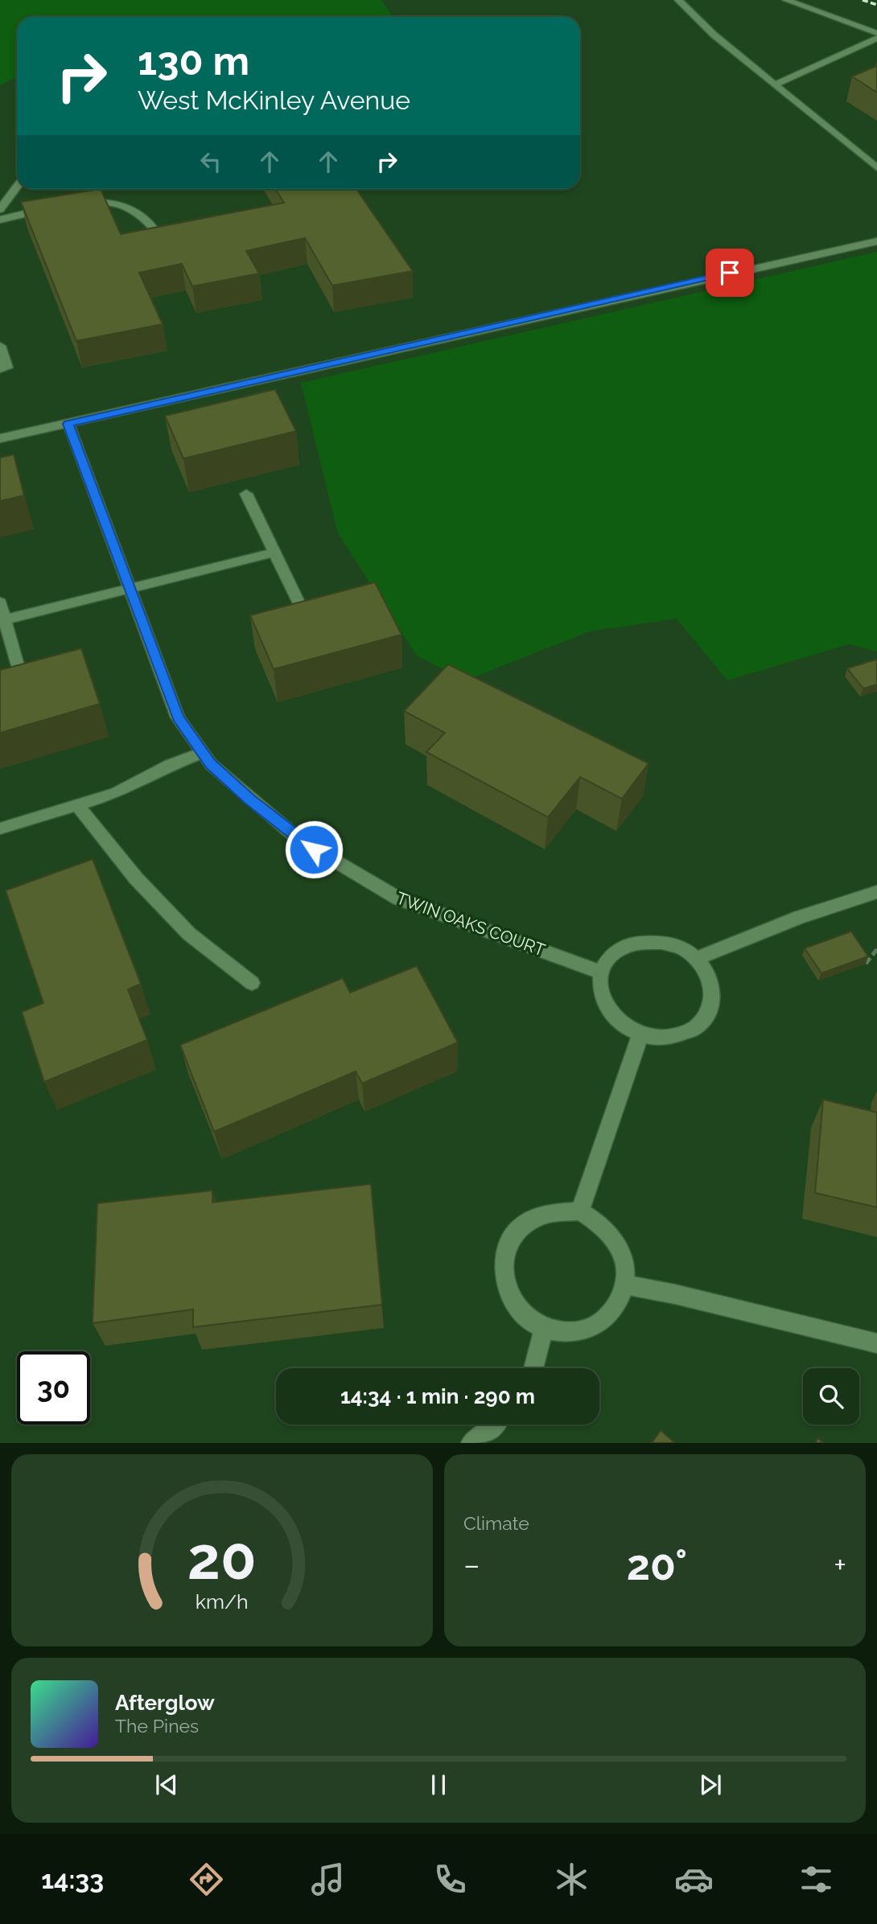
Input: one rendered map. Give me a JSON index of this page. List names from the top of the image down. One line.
{"streets":{"street":["TWIN OAKS COURT"]},"page":{"turn":["130 m","West McKinley Avenue"],"limit":"30","trip":"14:34 · 1 min · 290 m","tile":"Climate","heat":["−","20°","+"],"song":["Afterglow","The Pines"],"tabs":"14:33","gauge":["20","km/h"]}}
